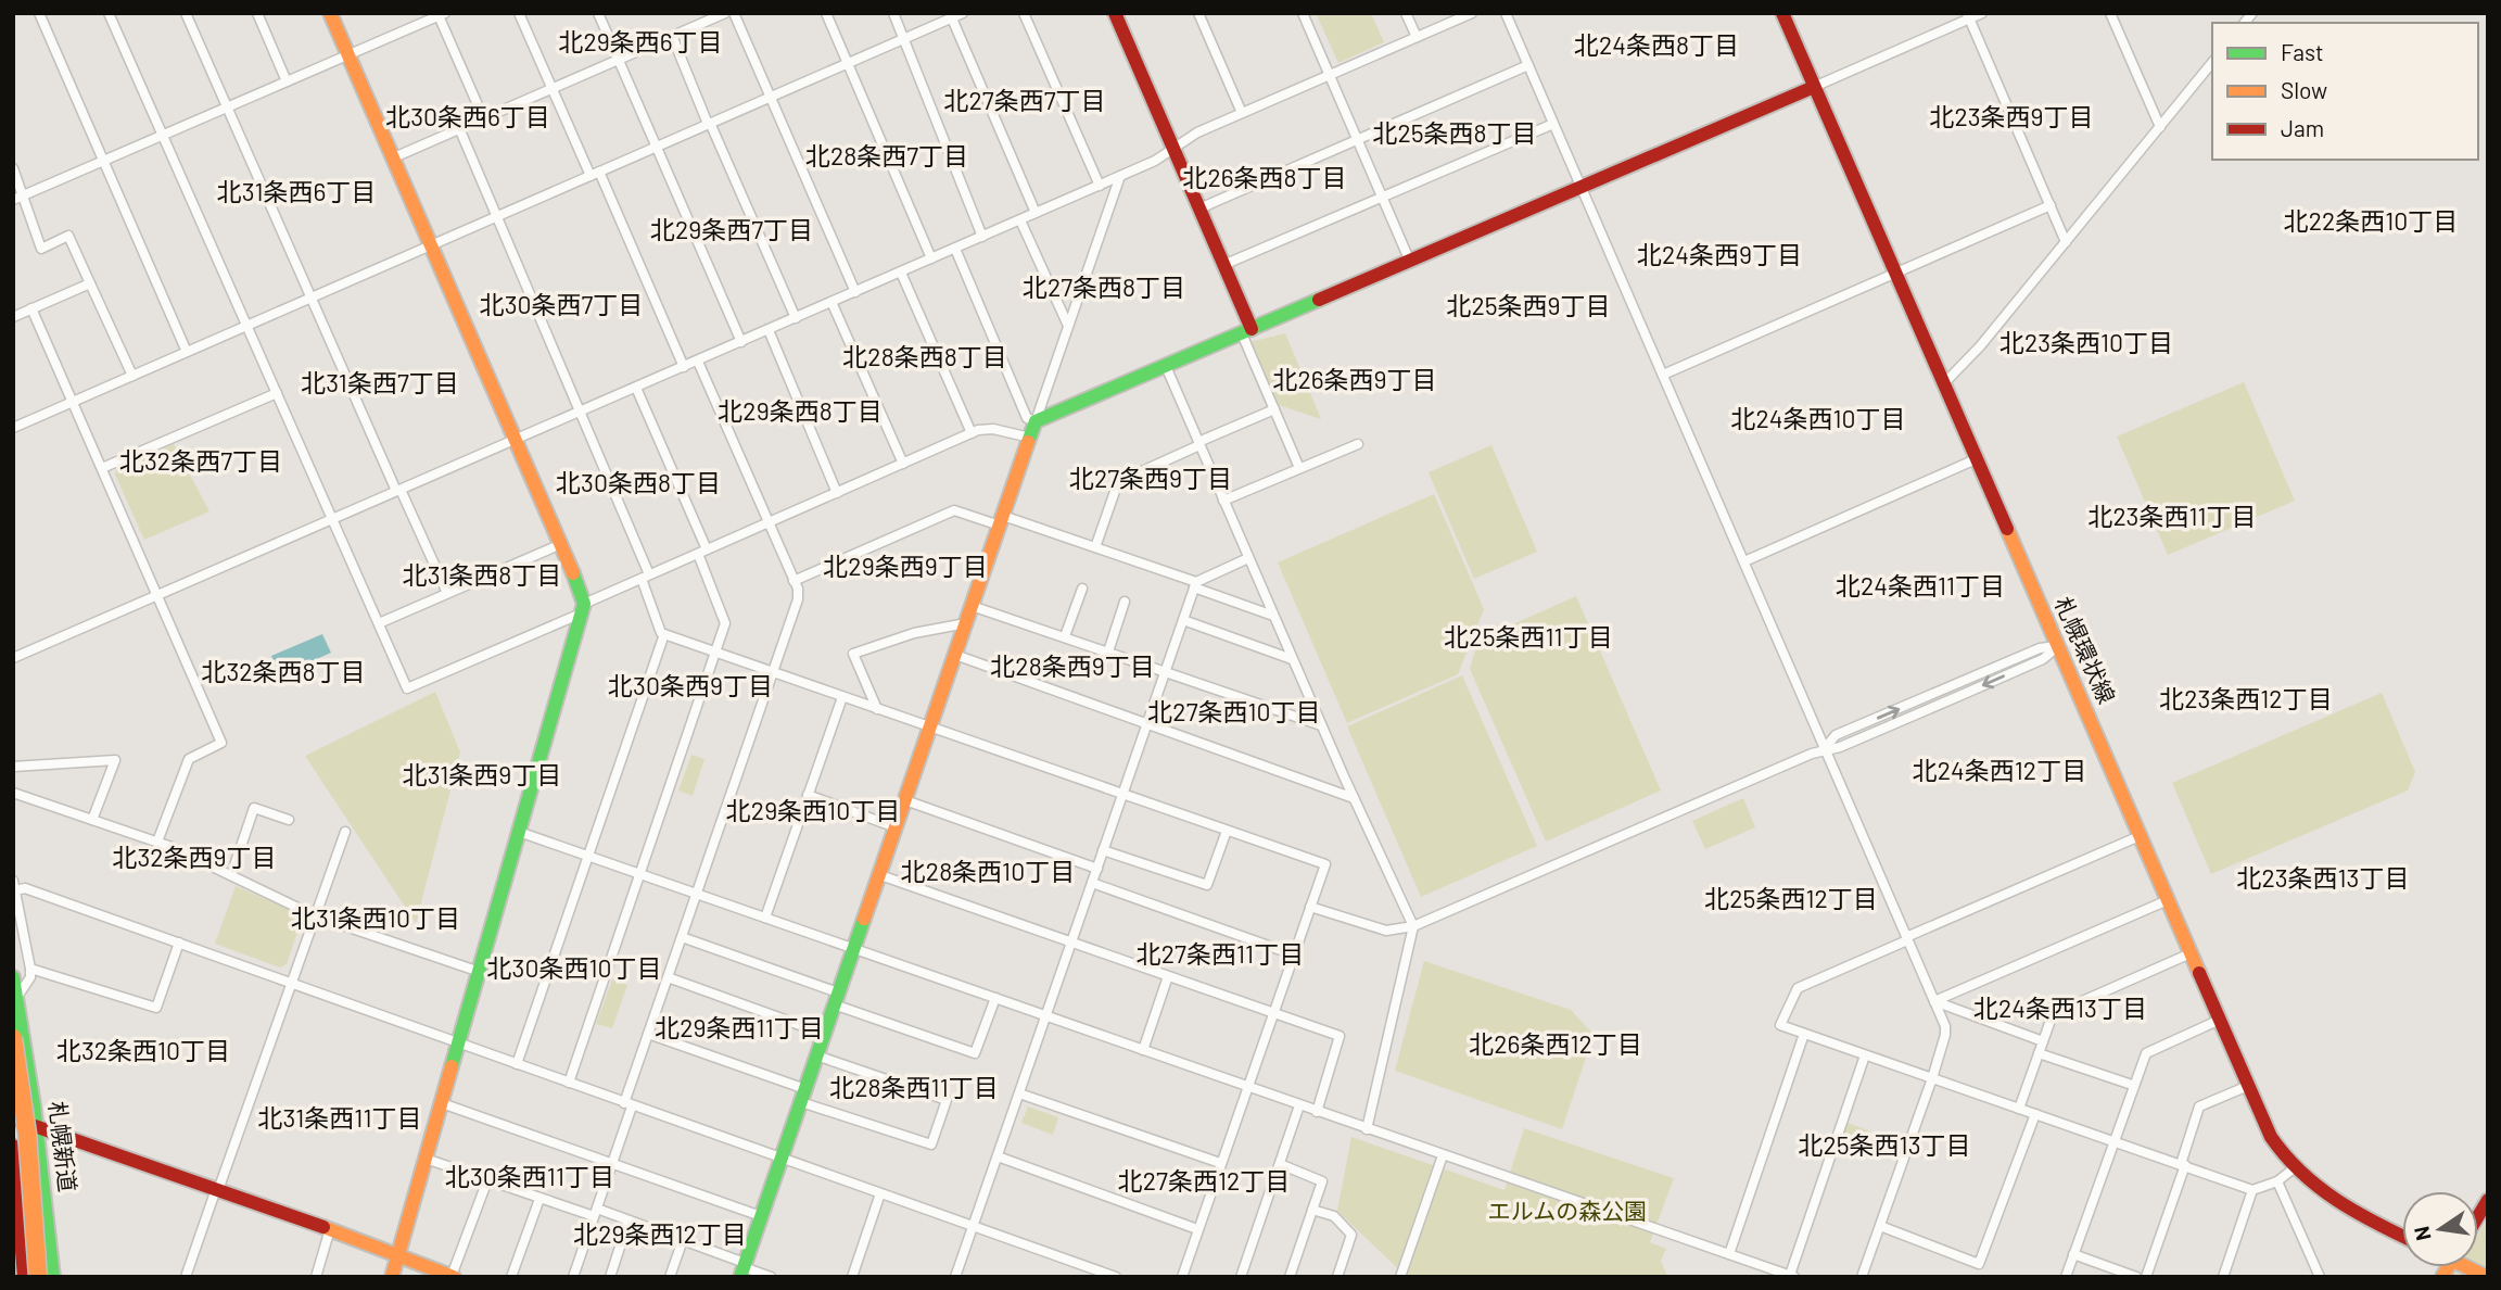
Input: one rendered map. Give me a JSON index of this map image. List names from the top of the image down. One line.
{"streets":{"main road":["札幌環状線","札幌新道"]},"districts":["北29条西6丁目","北24条西8丁目","北27条西7丁目","北30条西6丁目","北23条西9丁目","北25条西8丁目","北28条西7丁目","北26条西8丁目","北31条西6丁目","北22条西10丁目","北29条西7丁目","北24条西9丁目","北27条西8丁目","北30条西7丁目","北25条西9丁目","北23条西10丁目","北28条西8丁目","北26条西9丁目","北31条西7丁目","北29条西8丁目","北24条西10丁目","北32条西7丁目","北27条西9丁目","北30条西8丁目","北23条西11丁目","北29条西9丁目","北31条西8丁目","北24条西11丁目","北25条西11丁目","北28条西9丁目","北32条西8丁目","北30条西9丁目","北23条西12丁目","北27条西10丁目","北24条西12丁目","北31条西9丁目","北29条西10丁目","北32条西9丁目","北28条西10丁目","北23条西13丁目","北25条西12丁目","北31条西10丁目","北27条西11丁目","北30条西10丁目","北24条西13丁目","北29条西11丁目","北26条西12丁目","北32条西10丁目","北28条西11丁目","北31条西11丁目","北25条西13丁目","北30条西11丁目","北27条西12丁目","北29条西12丁目"],"parks":["エルムの森公園"],"legend":["Fast","Slow","Jam"],"north":"left"}
